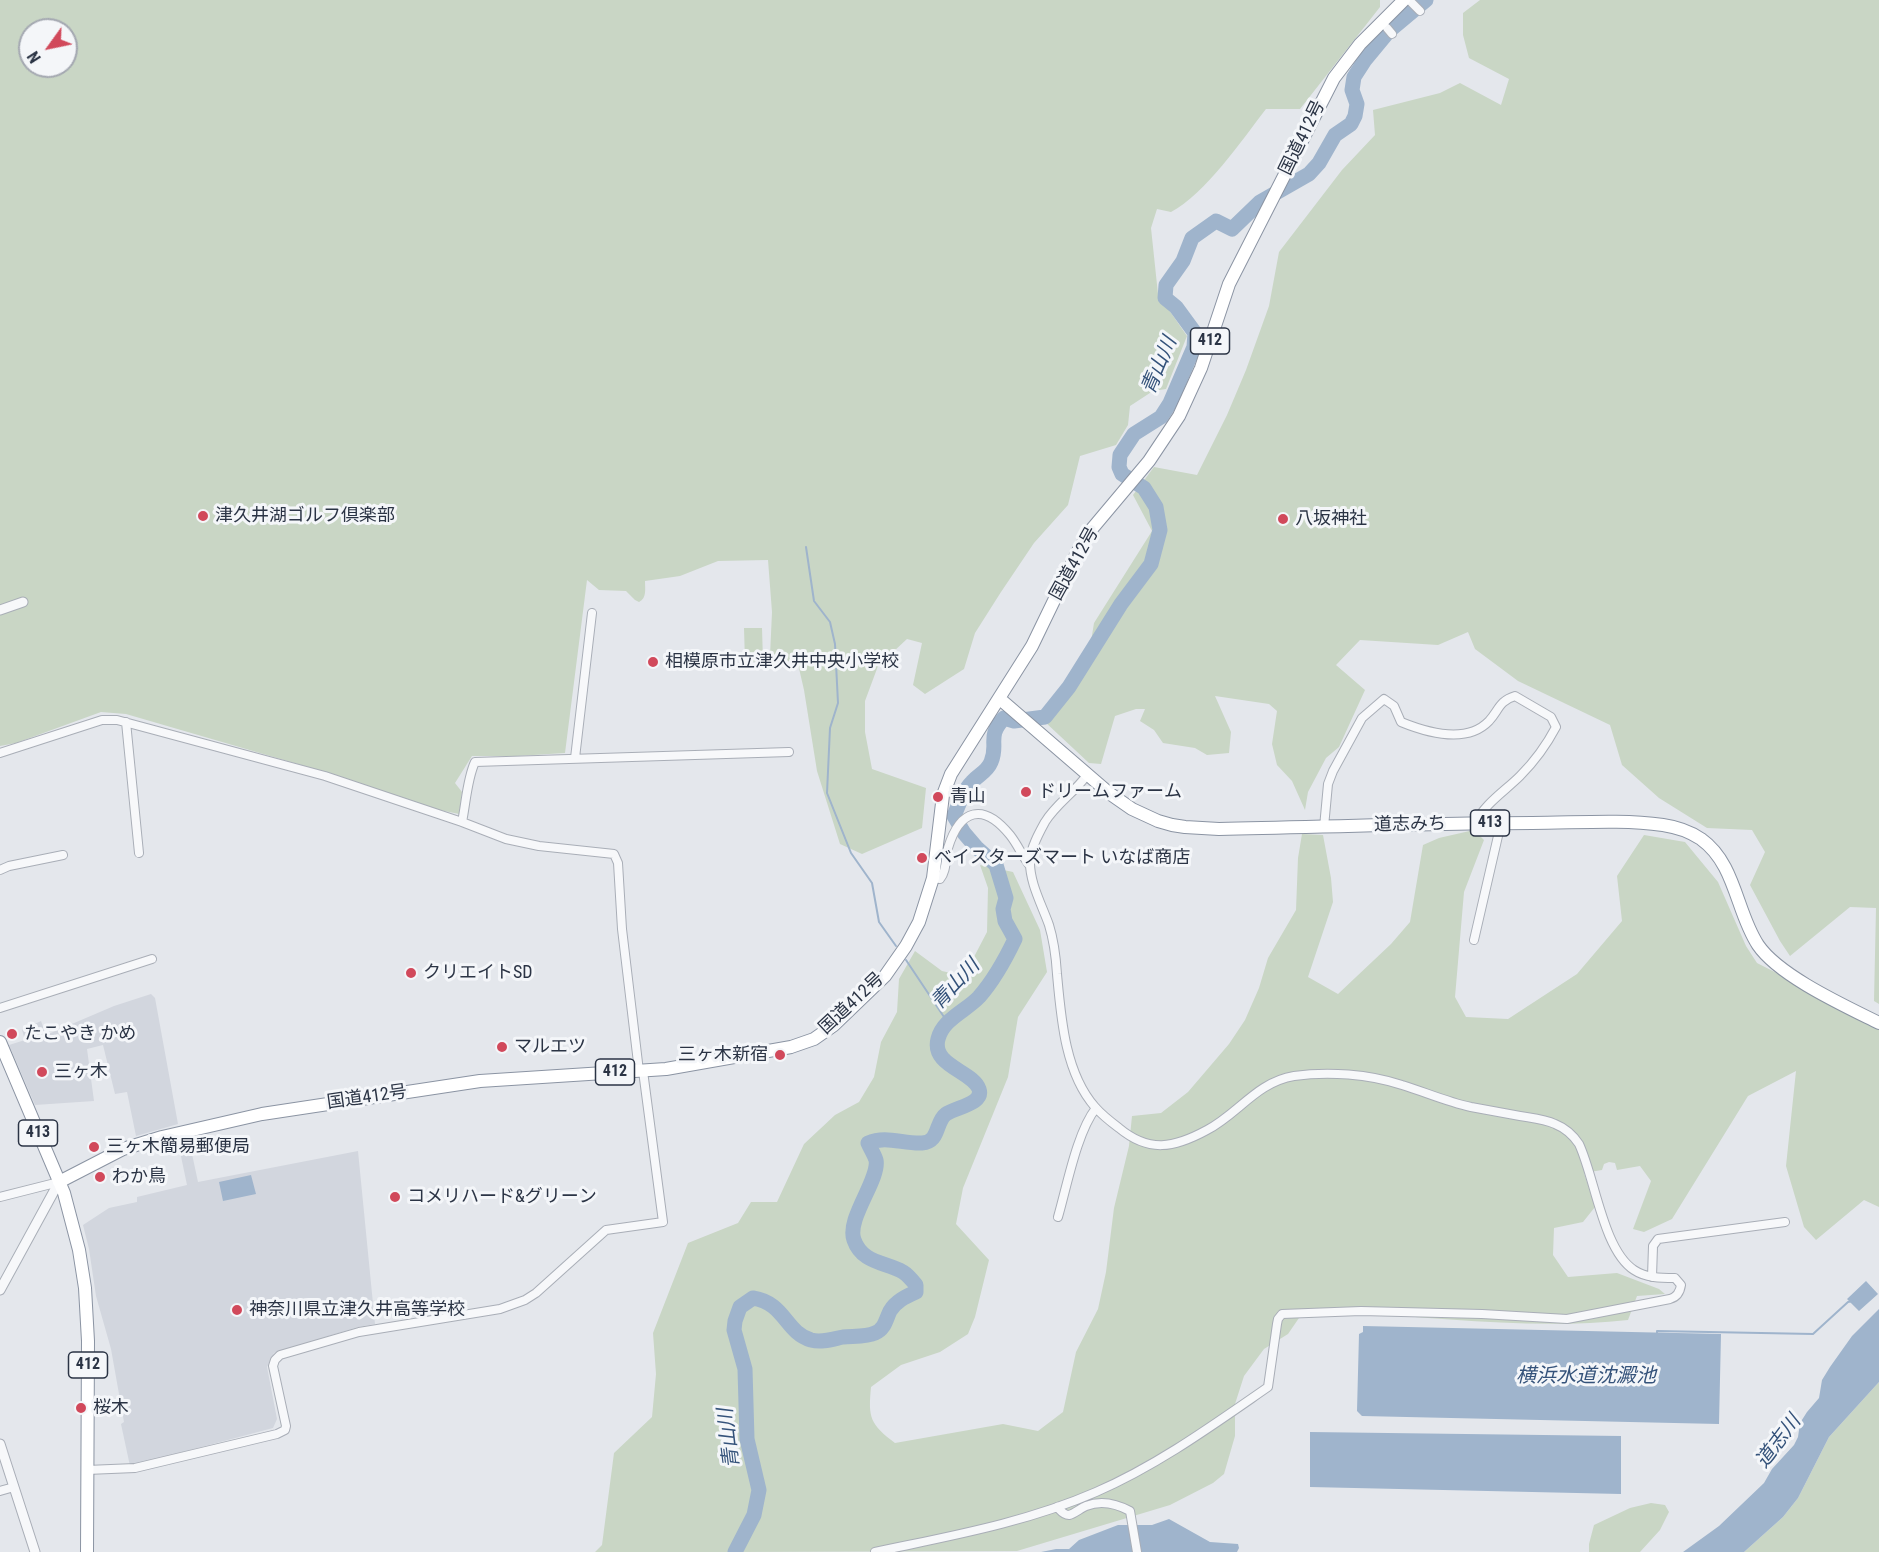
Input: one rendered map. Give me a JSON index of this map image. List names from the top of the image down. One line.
{"streets":{"highway":["国道412号","412","413","道志みち"]},"crossings":[["国道412号","412"],["国道412号","413"],["国道412号","道志みち"],["412","413"]],"water":["青山川","横浜水道沈澱池","道志川"],"places":["津久井湖ゴルフ倶楽部","八坂神社","相模原市立津久井中央小学校","ドリームファーム","青山","ベイスターズマート いなば商店","クリエイトSD","たこやき かめ","マルエツ","三ヶ木新宿","三ヶ木","三ヶ木簡易郵便局","わか鳥","コメリハード&グリーン","神奈川県立津久井高等学校","桜木"],"north":"bottom left"}
